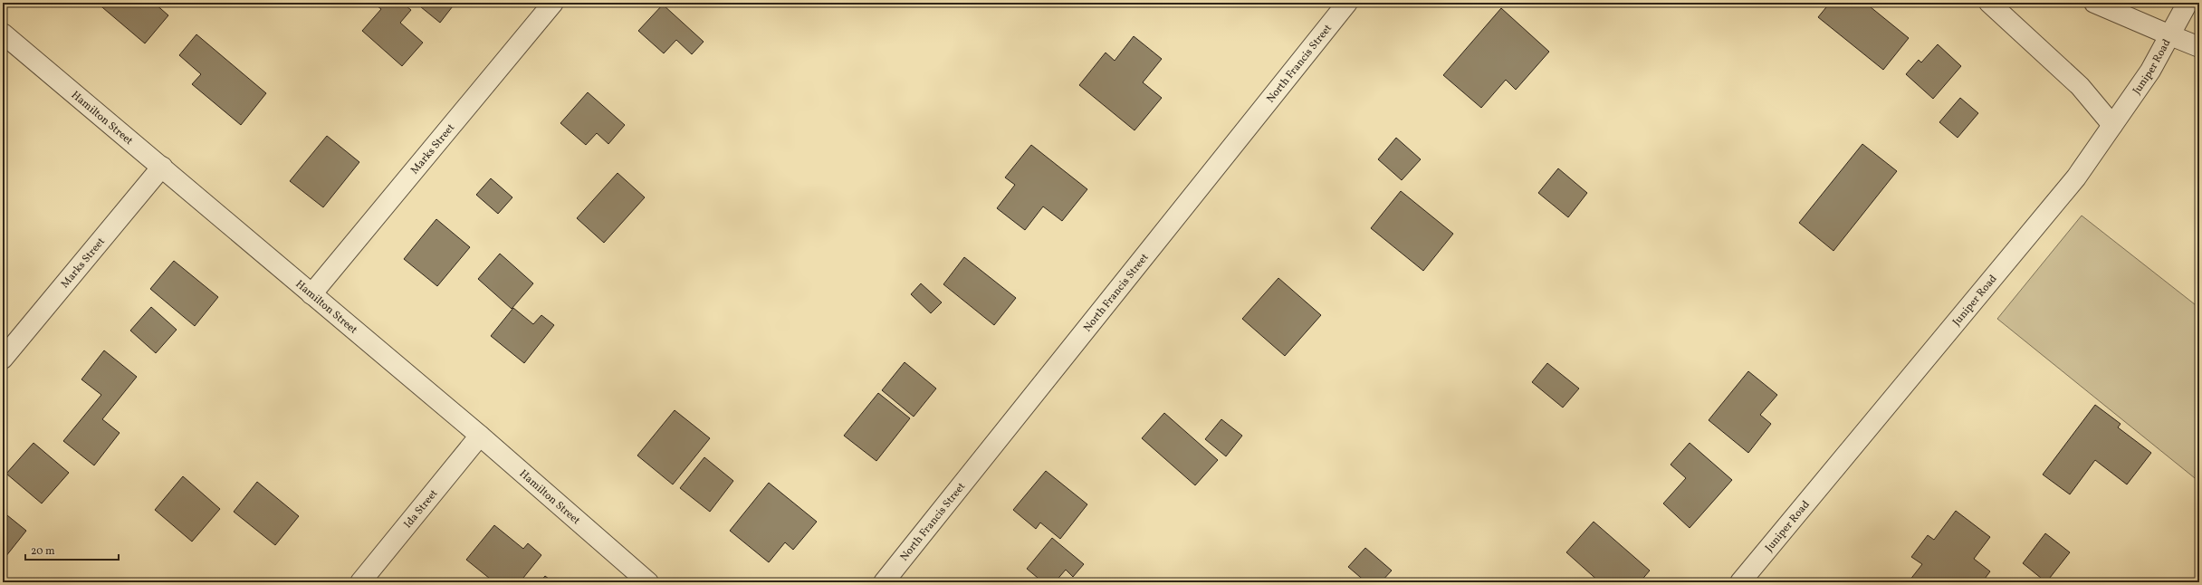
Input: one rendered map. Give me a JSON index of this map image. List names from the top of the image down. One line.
{"streets":{"street":["North Francis Street","Juniper Road","Hamilton Street","Marks Street","Ida Street"]},"crossings":[["Hamilton Street","Marks Street"],["Hamilton Street","Ida Street"]],"scale_bar":"20 m"}
